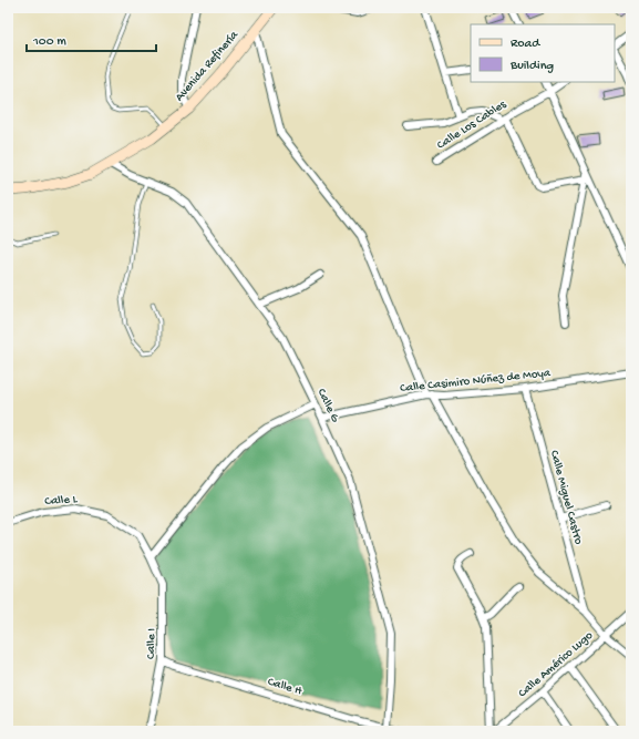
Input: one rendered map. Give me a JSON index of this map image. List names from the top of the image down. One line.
{"streets":{"main road":["Avenida Refinería"],"street":["Calle Los Cables","Calle Casimiro Núñez de Moya","Calle G","Calle Miguel Castro","Calle L","Calle I","Calle Américo Lugo","Calle H"]},"crossings":[["Avenida Refinería","Calle G"],["Calle Casimiro Núñez de Moya","Calle G"],["Calle Casimiro Núñez de Moya","Calle Miguel Castro"],["Calle G","Calle H"],["Calle L","Calle I"],["Calle I","Calle H"]],"legend":["Road","Building"],"scale_bar":"100 m"}
